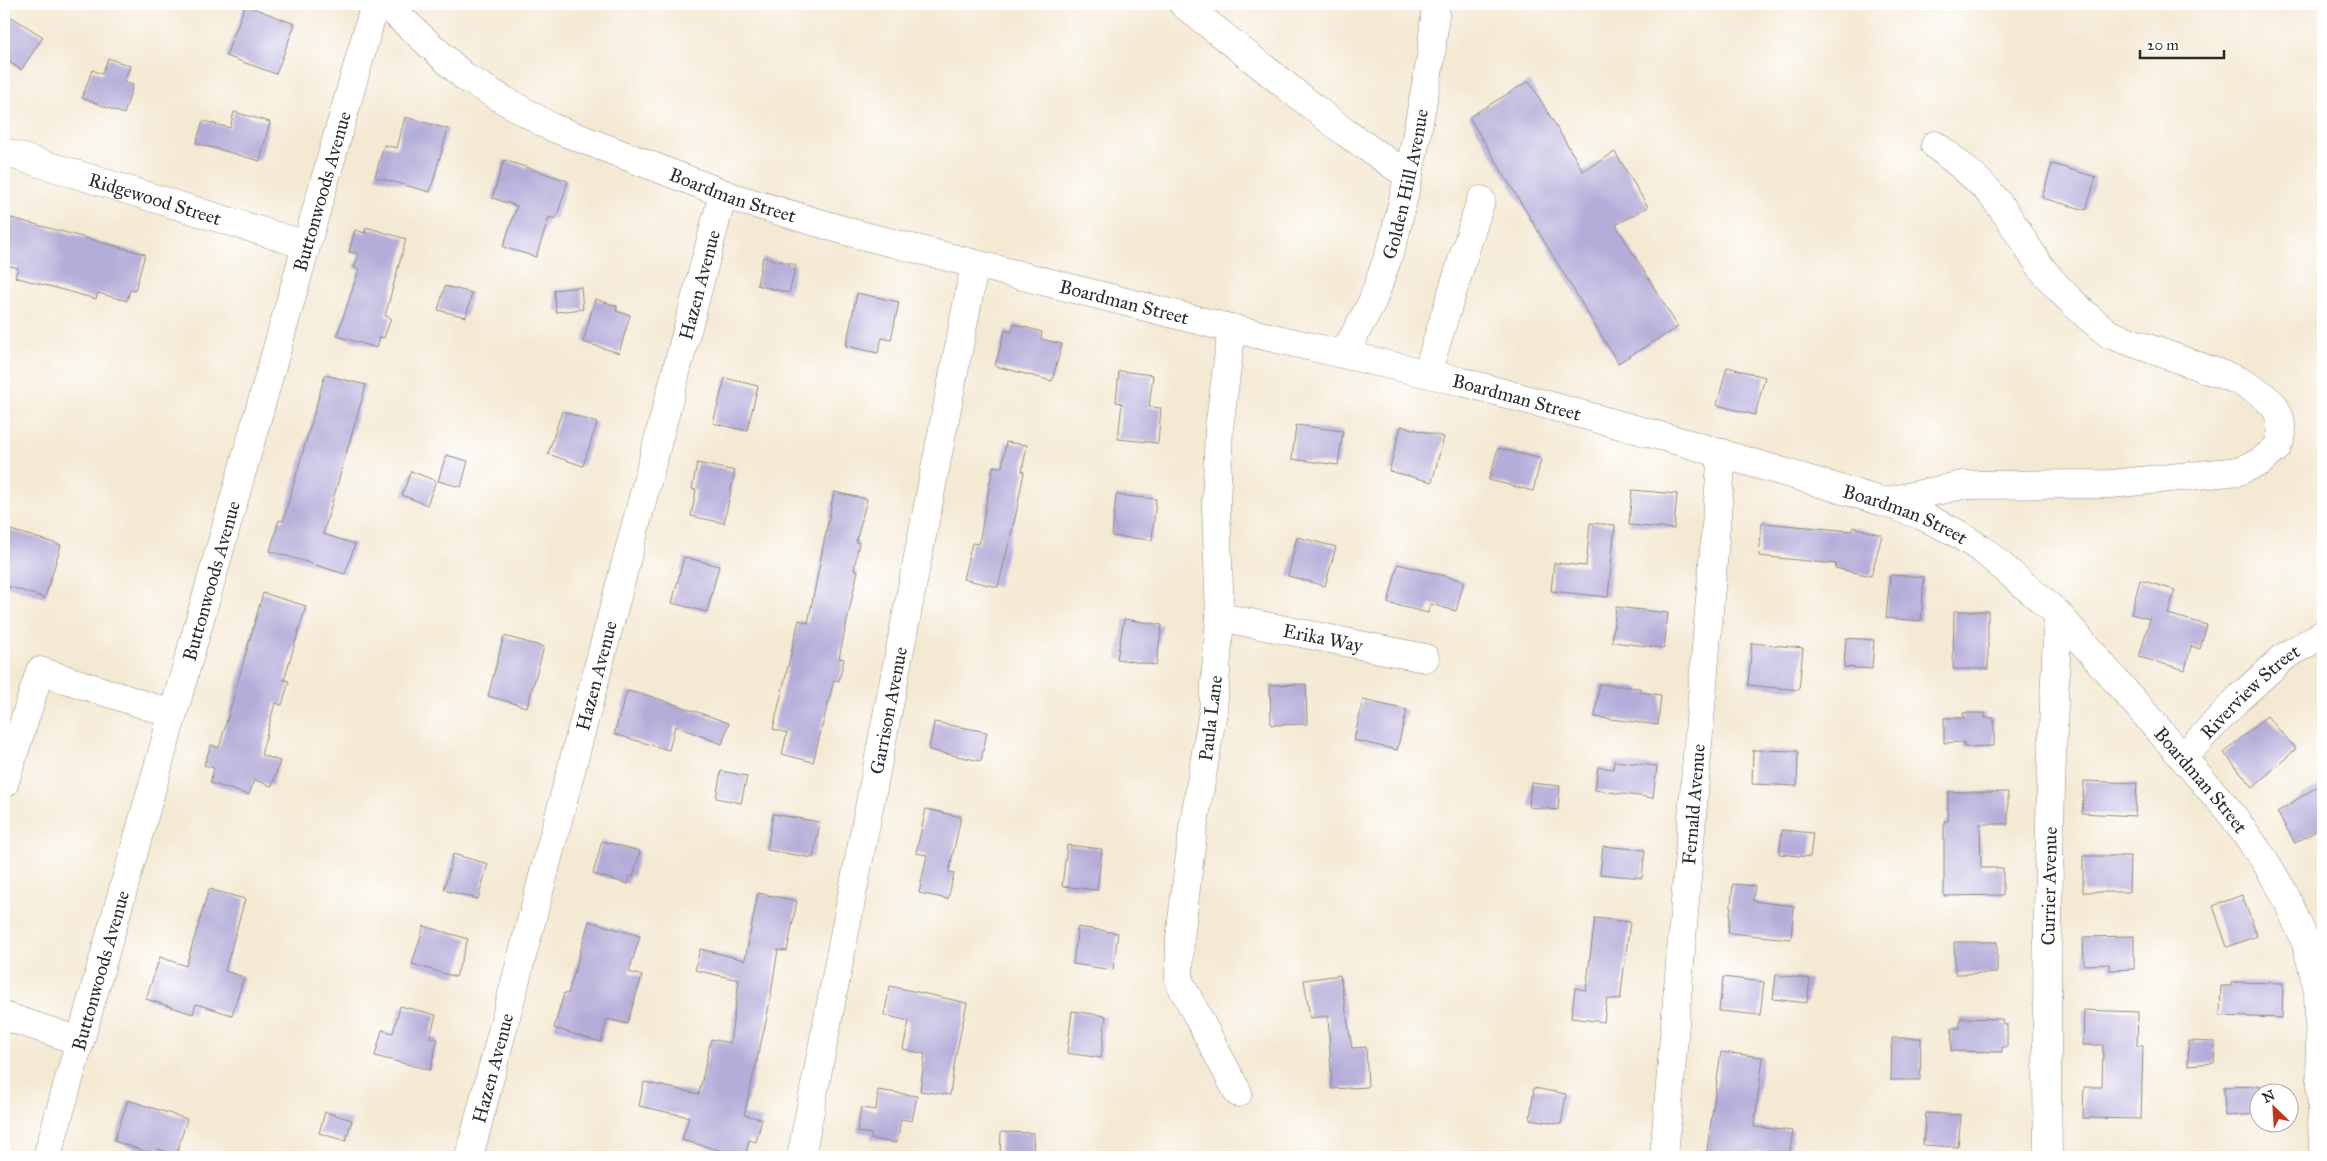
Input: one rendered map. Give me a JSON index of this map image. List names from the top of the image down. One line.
{"streets":{"street":["Golden Hill Avenue","Buttonwoods Avenue","Boardman Street","Ridgewood Street","Hazen Avenue","Erika Way","Riverview Street","Garrison Avenue","Paula Lane","Fernald Avenue","Currier Avenue"]},"crossings":[["Golden Hill Avenue","Boardman Street"],["Buttonwoods Avenue","Ridgewood Street"],["Boardman Street","Hazen Avenue"],["Boardman Street","Riverview Street"],["Boardman Street","Garrison Avenue"],["Boardman Street","Paula Lane"],["Boardman Street","Fernald Avenue"],["Boardman Street","Currier Avenue"],["Erika Way","Paula Lane"]],"scale_bar":"20 m","north":"top left"}
